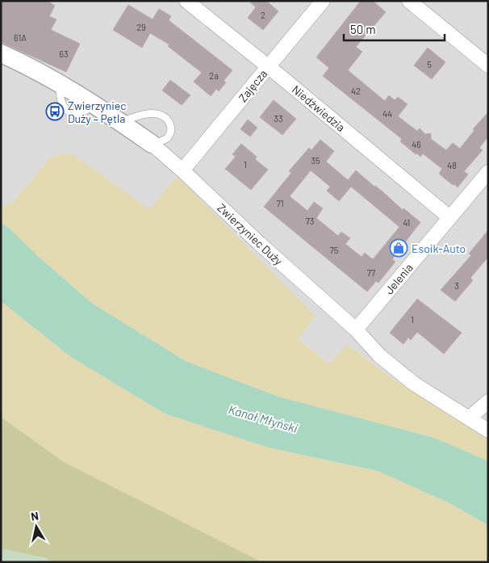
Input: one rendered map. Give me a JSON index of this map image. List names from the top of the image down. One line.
{"streets":{"street":["Zajęcza","Niedźwiedzia","Zwierzyniec Duży","Jelenia"]},"crossings":[["Zajęcza","Niedźwiedzia"],["Zajęcza","Zwierzyniec Duży"],["Niedźwiedzia","Jelenia"],["Zwierzyniec Duży","Jelenia"]],"water":["Kanał Młyński"],"places":{"bus stop":["Zwierzyniec Duży – Pętla"],"shop":["Esoik-Auto"]},"house_numbers":["2","29","61A","63","5","2a","42","44","33","46","35","1","48","71","73","41","75","77","3","1"],"scale_bar":"50 m","north":"top"}
